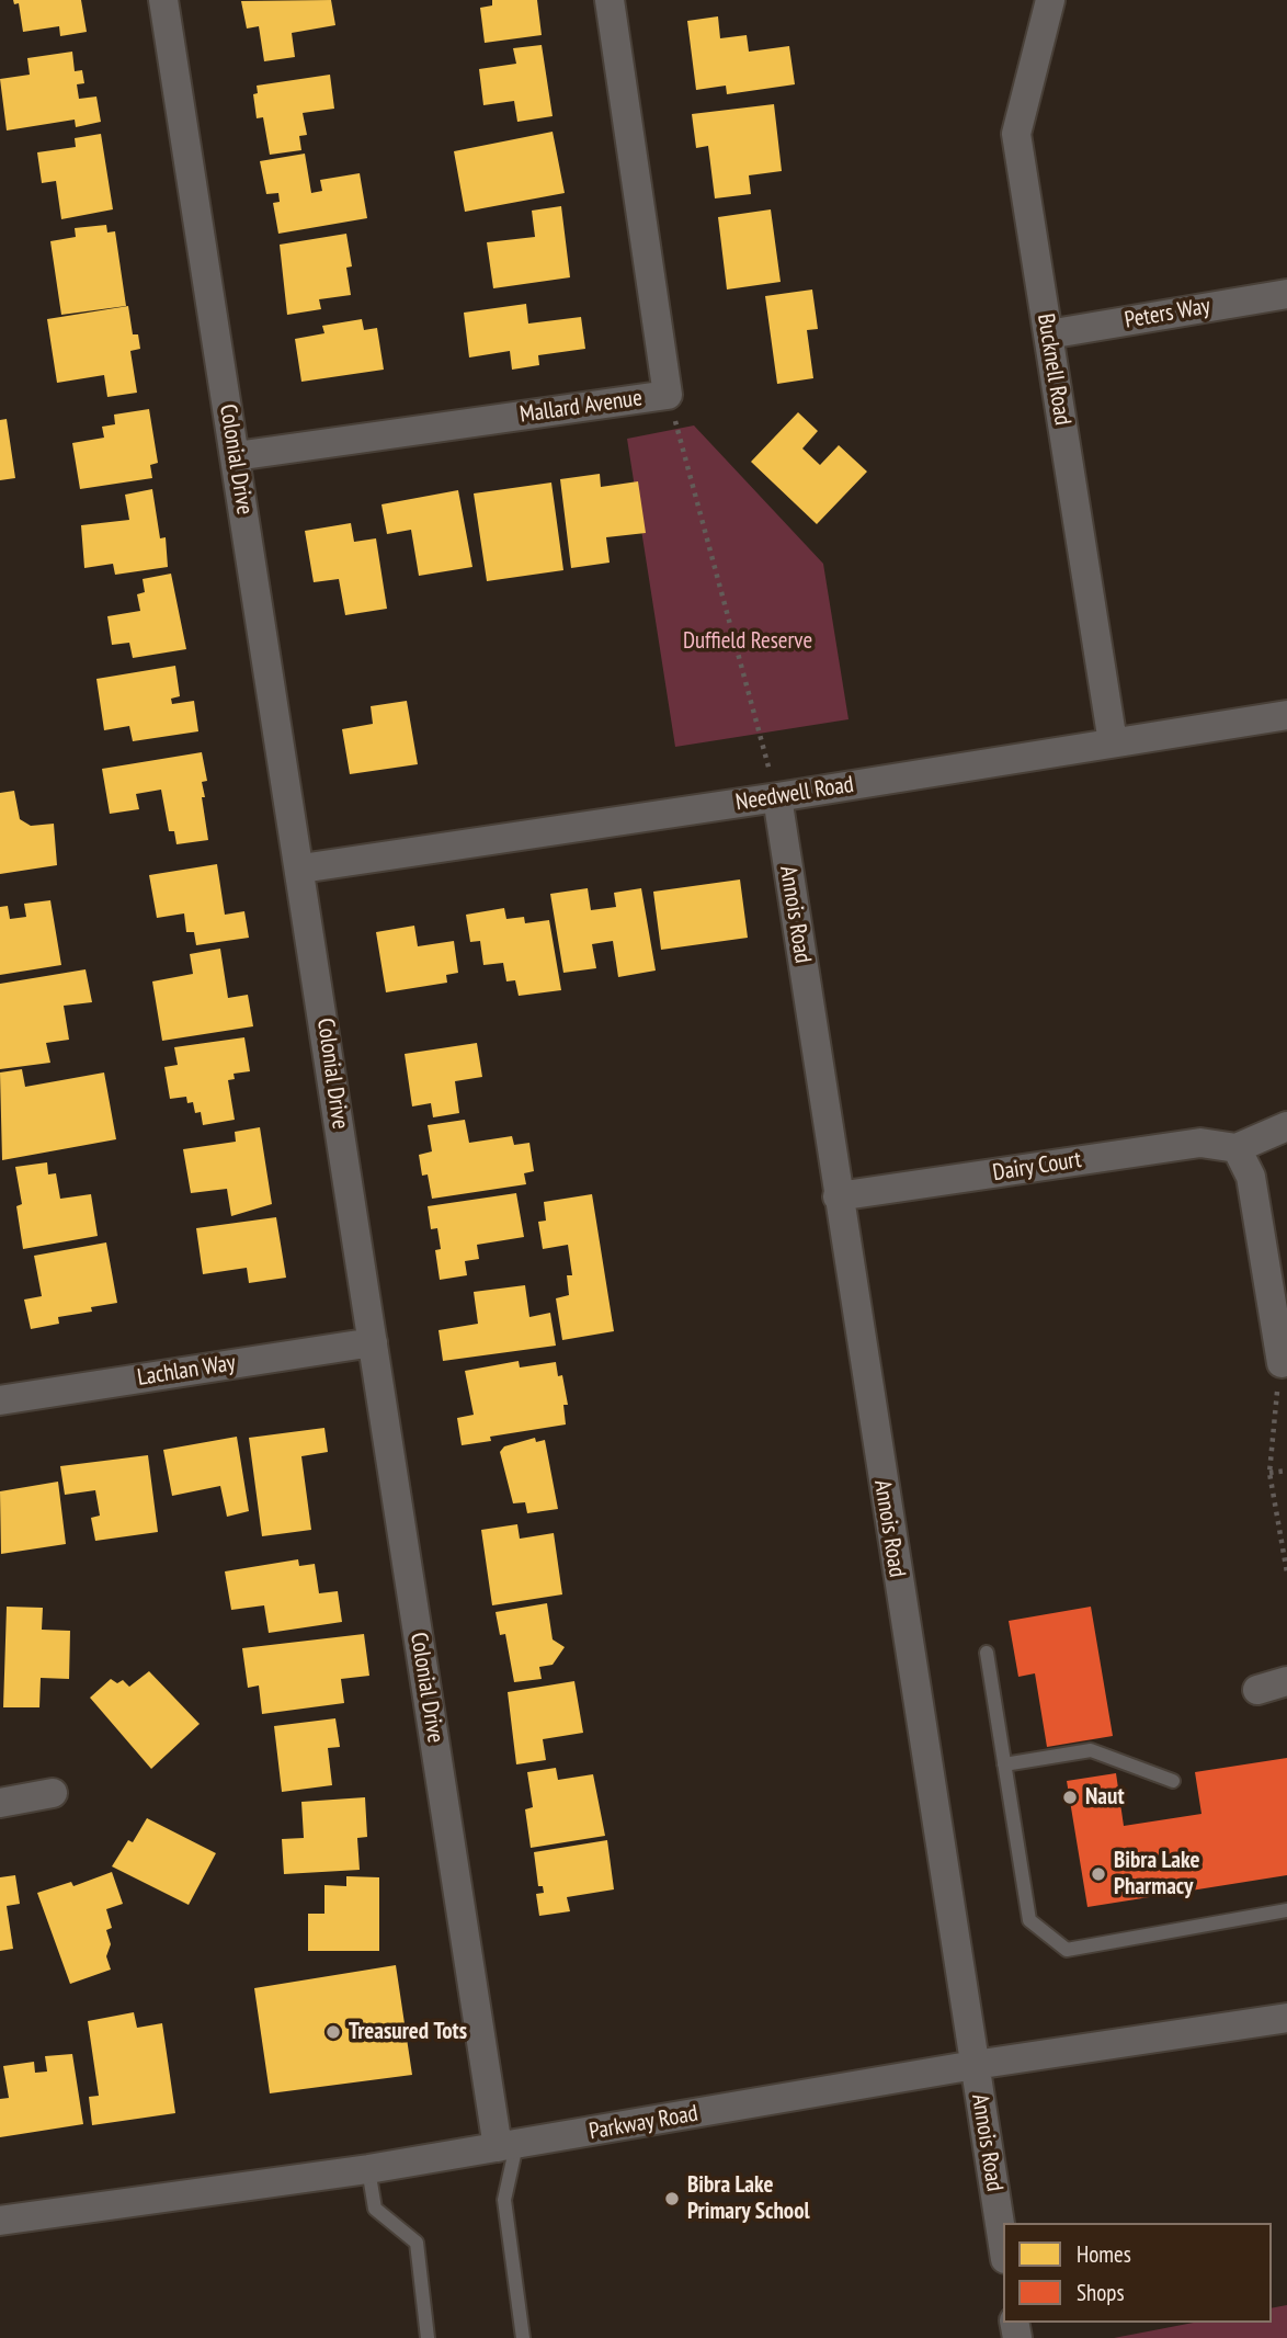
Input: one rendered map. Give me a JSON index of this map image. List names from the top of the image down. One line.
{"streets":{"street":["Peters Way","Bucknell Road","Mallard Avenue","Colonial Drive","Needwell Road","Annois Road","Dairy Court","Lachlan Way","Parkway Road"]},"crossings":[["Peters Way","Bucknell Road"],["Bucknell Road","Needwell Road"],["Mallard Avenue","Colonial Drive"],["Colonial Drive","Needwell Road"],["Colonial Drive","Lachlan Way"],["Colonial Drive","Parkway Road"],["Needwell Road","Annois Road"],["Annois Road","Dairy Court"],["Annois Road","Parkway Road"]],"parks":["Duffield Reserve"],"places":["Naut","Bibra Lake Pharmacy","Treasured Tots","Bibra Lake Primary School"],"legend":["Homes","Shops"]}
